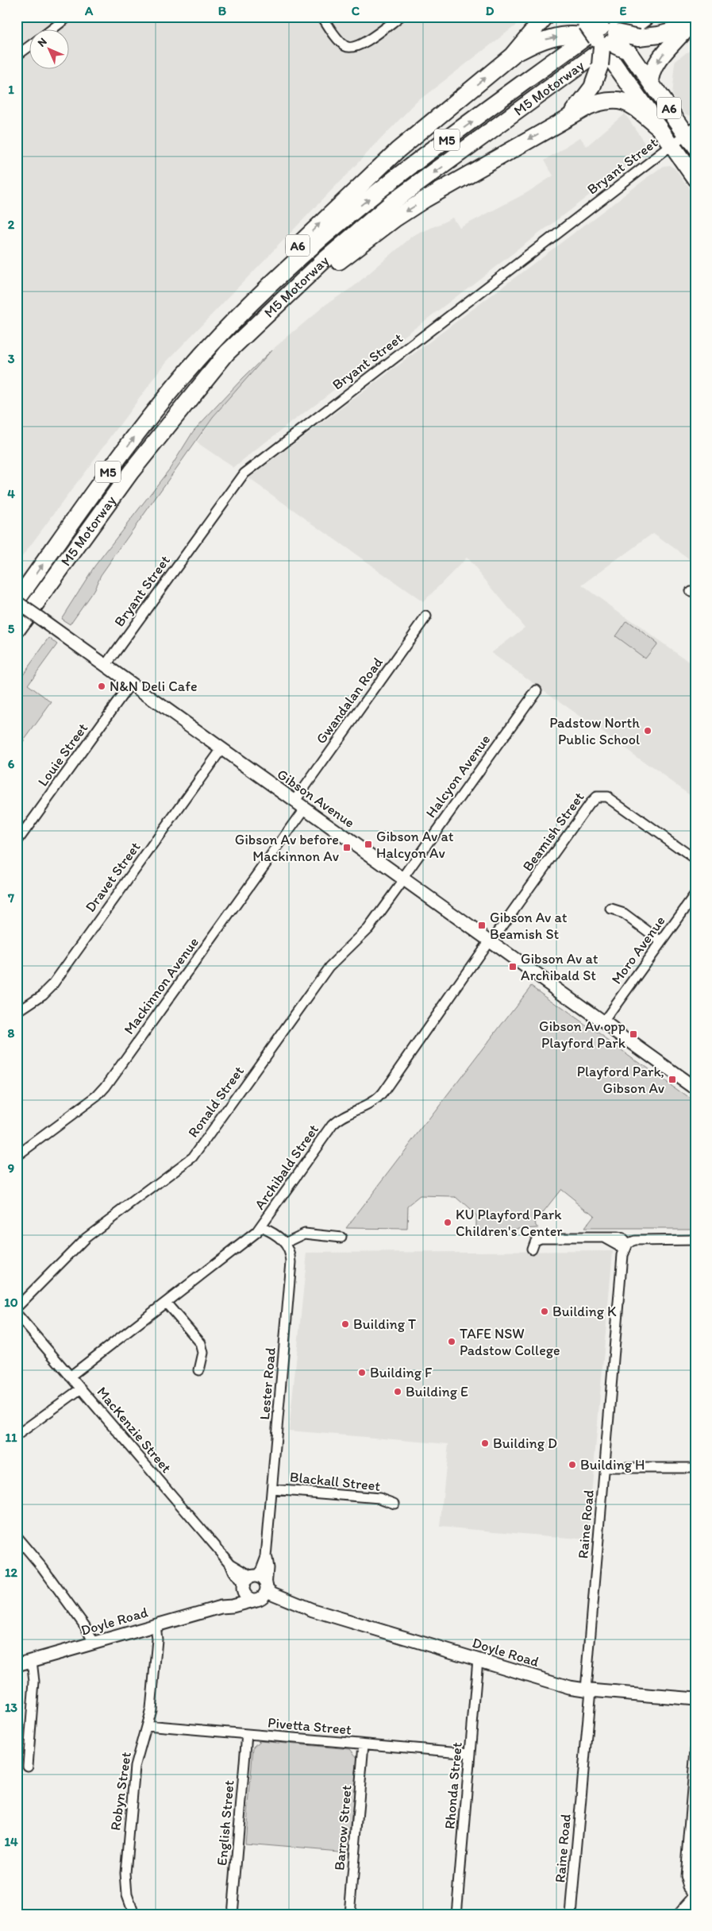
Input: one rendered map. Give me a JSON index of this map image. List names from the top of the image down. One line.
{"streets":{"highway":["M5 Motorway","A6","M5"],"main road":["Gibson Avenue","Doyle Road"],"street":["Bryant Street","Gwandalan Road","Louie Street","Halcyon Avenue","Beamish Street","Dravet Street","Moro Avenue","Mackinnon Avenue","Ronald Street","Archibald Street","Lester Road","MacKenzie Street","Blackall Street","Raine Road","Pivetta Street","Rhonda Street","Robyn Street","English Street","Barrow Street"]},"crossings":[["M5 Motorway","A6"],["M5 Motorway","M5"],["M5 Motorway","Gibson Avenue"],["A6","M5"],["A6","Bryant Street"],["Bryant Street","Gibson Avenue"],["Gwandalan Road","Gibson Avenue"],["Louie Street","Gibson Avenue"],["Halcyon Avenue","Gibson Avenue"],["Halcyon Avenue","Ronald Street"],["Gibson Avenue","Beamish Street"],["Gibson Avenue","Dravet Street"],["Gibson Avenue","Moro Avenue"],["Gibson Avenue","Mackinnon Avenue"],["Gibson Avenue","Ronald Street"],["Gibson Avenue","Archibald Street"],["Beamish Street","Archibald Street"],["Archibald Street","MacKenzie Street"],["Lester Road","MacKenzie Street"],["Lester Road","Blackall Street"],["Lester Road","Doyle Road"],["MacKenzie Street","Doyle Road"],["Raine Road","Doyle Road"],["Doyle Road","Rhonda Street"],["Doyle Road","Robyn Street"],["Pivetta Street","Rhonda Street"],["Pivetta Street","Robyn Street"],["Pivetta Street","English Street"],["Pivetta Street","Barrow Street"]],"places":{"other":["N&N Deli Cafe","Padstow North Public School","KU Playford Park Children's Center","Building K","Building T","TAFE NSW Padstow College","Building F","Building E","Building D","Building H"],"transit":["Gibson Av at Halcyon Av","Gibson Av before Mackinnon Av","Gibson Av at Beamish St","Gibson Av at Archibald St","Gibson Av opp Playford Park","Playford Park, Gibson Av"]},"north":"top left","grid":{"columns":["A","B","C","D","E"],"rows":["1","2","3","4","5","6","7","8","9","10","11","12","13","14"]}}
